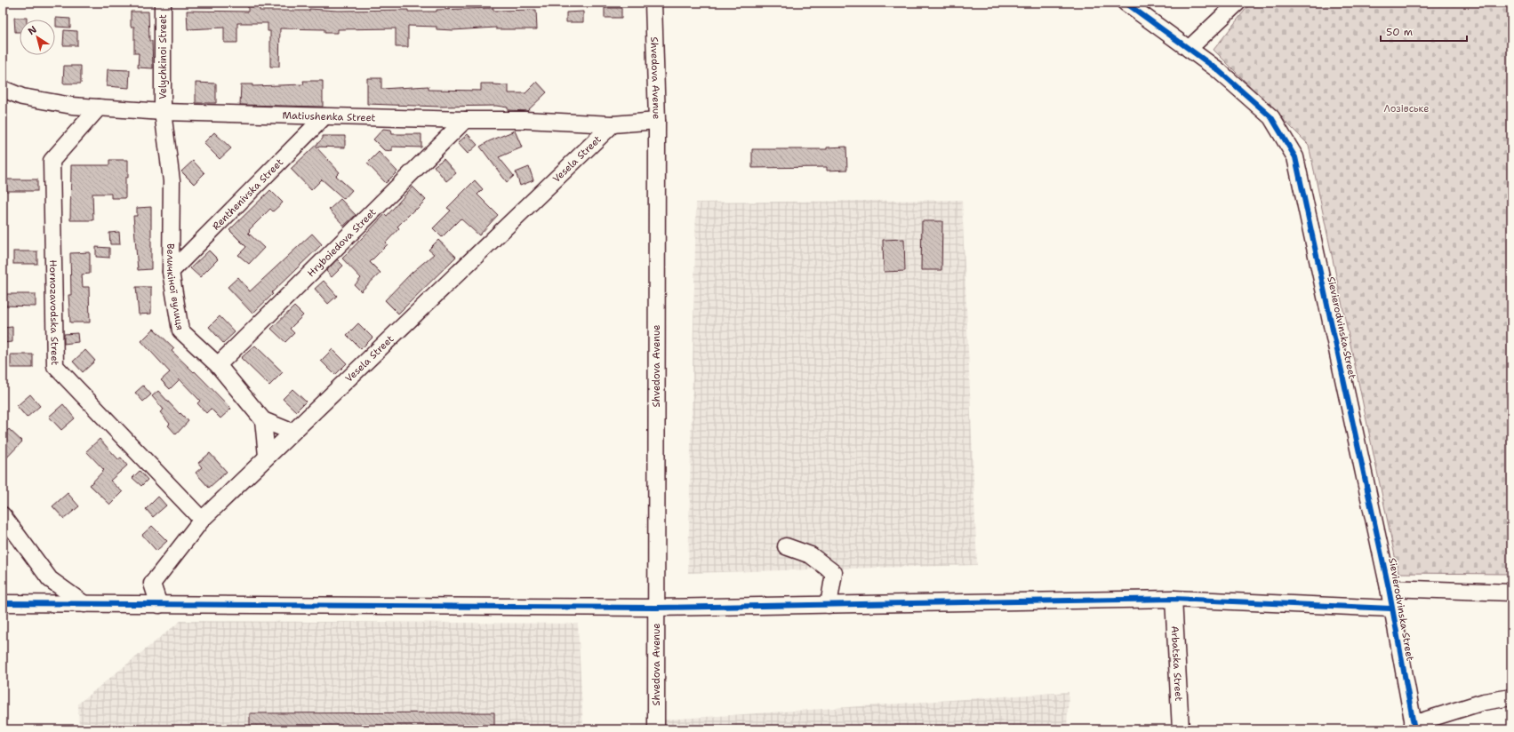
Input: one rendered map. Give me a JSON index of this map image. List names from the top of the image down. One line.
{"streets":{"street":["Velychkinoi Street","Shvedova Avenue","Matiushenka Street","Vesela Street","Renthenivska Street","Hryboiedova Street","Величкіної вулиця","Hornozavodska Street","Sievierodvinska Street","Arbatska Street"]},"crossings":[["Velychkinoi Street","Matiushenka Street"],["Velychkinoi Street","Величкіної вулиця"],["Shvedova Avenue","Matiushenka Street"],["Matiushenka Street","Vesela Street"],["Matiushenka Street","Renthenivska Street"],["Matiushenka Street","Hryboiedova Street"],["Matiushenka Street","Величкіної вулиця"],["Matiushenka Street","Hornozavodska Street"],["Vesela Street","Величкіної вулиця"],["Vesela Street","Hornozavodska Street"],["Renthenivska Street","Величкіної вулиця"],["Hryboiedova Street","Величкіної вулиця"]],"parks":["Лозівське"],"scale_bar":"50 m","north":"top left"}
